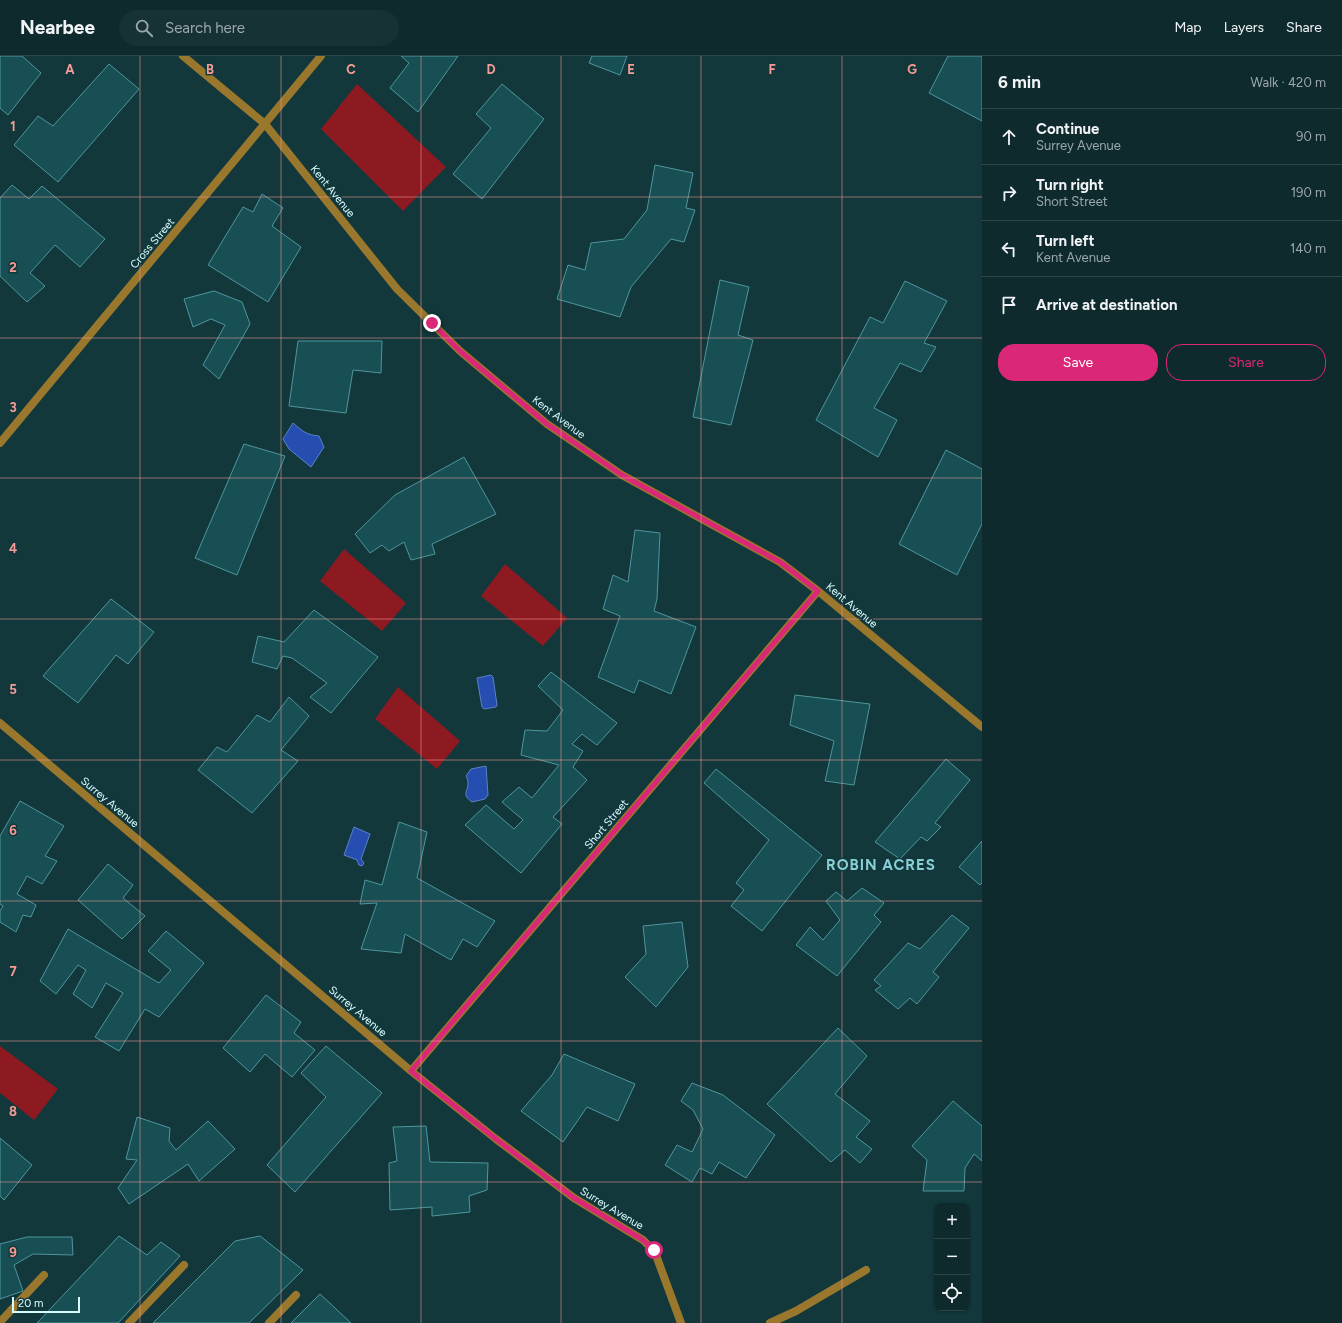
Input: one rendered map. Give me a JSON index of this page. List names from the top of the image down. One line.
{"streets":{"street":["Kent Avenue","Cross Street","Surrey Avenue","Short Street"]},"crossings":[["Kent Avenue","Cross Street"],["Kent Avenue","Short Street"],["Surrey Avenue","Short Street"]],"districts":["ROBIN ACRES"],"scale_bar":"20 m","page":{"header":"Nearbee","search":"Search here","nav":["Map","Layers","Share"],"heading":["6 min","Walk · 420 m"],"list":[["Continue","Surrey Avenue","90 m"],["Turn right","Short Street","190 m"],["Turn left","Kent Avenue","140 m"],"Arrive at destination"],"buttons":["Save","Share"],"map_buttons":["+","−"],"scale":"20 m"},"grid":{"columns":["A","B","C","D","E","F","G"],"rows":["1","2","3","4","5","6","7","8","9"]}}
